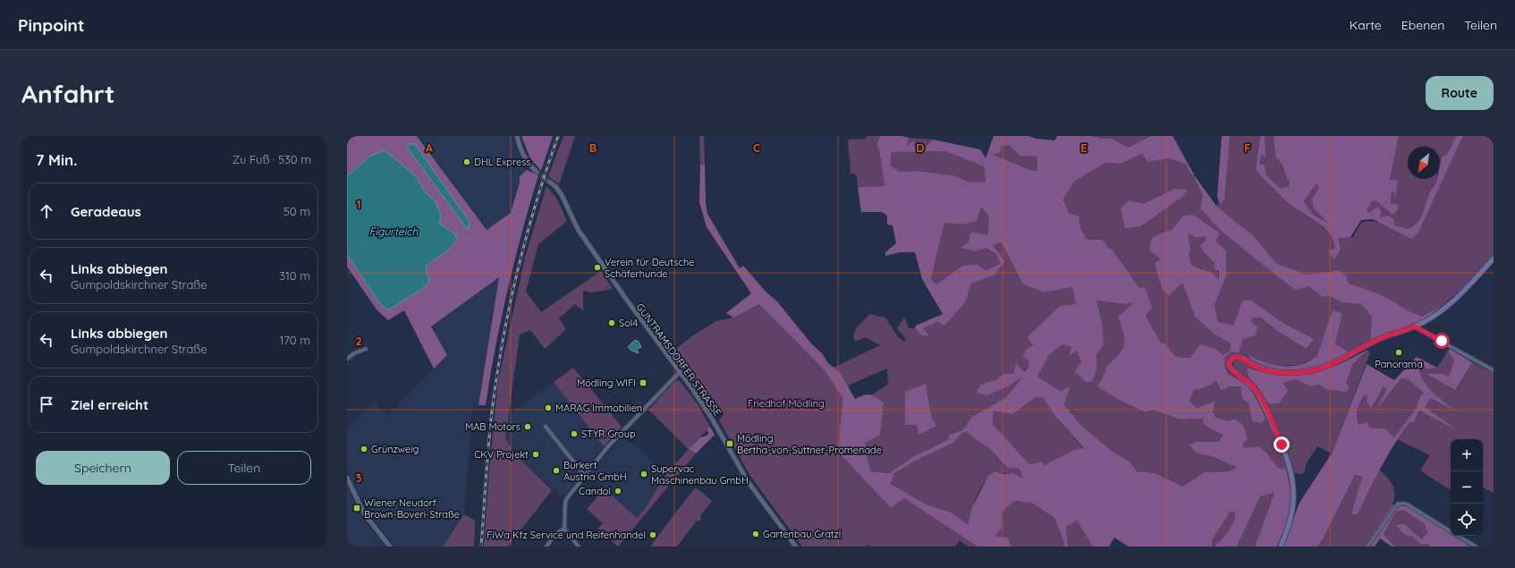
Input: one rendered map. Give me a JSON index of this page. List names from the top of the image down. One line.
{"streets":{"street":["GUNTRAMSDORFER STRASSE"]},"water":["Figurteich"],"parks":["Friedhof Mödling"],"places":{"other":["DHL Express","Verein für Deutsche Schäferhunde","Sol4","Panorama","MARAG Immobilien","MAB Motors","STYR Group","Grünzweig","CKV Projekt","Burkert Austria GmbH","Supervac Maschinenbau GmbH","Candol","Gartenbau Gratzl","FiWa Kfz Service und Reifenhandel"],"transit":["Mödling WIFI","Mödling Bertha-von-Suttner-Promenade","Wiener Neudorf Brown-Boveri-Straße"]},"north":"bottom left","page":{"header":"Pinpoint","nav":["Karte","Ebenen","Teilen"],"buttons":["Route",["Speichern","Teilen"]],"title":"Anfahrt","heading":["7 Min.","Zu Fuß · 530 m"],"list":[["Geradeaus","50 m"],["Links abbiegen","Gumpoldskirchner Straße","310 m"],["Links abbiegen","Gumpoldskirchner Straße","170 m"],"Ziel erreicht"],"map_buttons":["+","−"]},"grid":{"columns":["A","B","C","D","E","F"],"rows":["1","2","3"]}}
